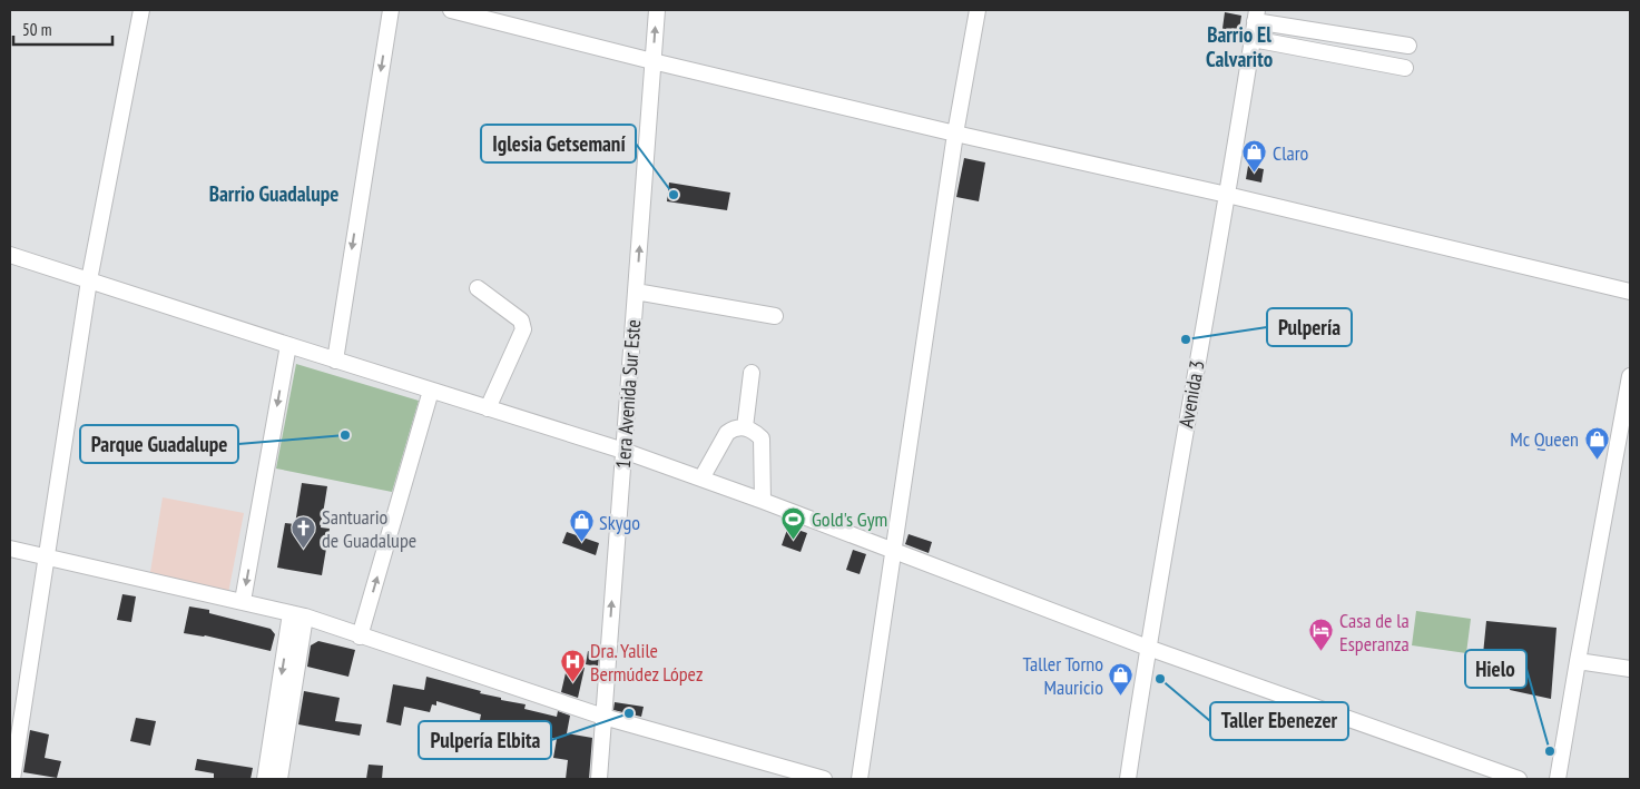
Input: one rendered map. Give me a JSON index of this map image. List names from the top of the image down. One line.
{"streets":{"street":["1era Avenida Sur Este","Avenida 3"]},"one_way":["1era Avenida Sur Este"],"districts":["Barrio El Calvarito","Barrio Guadalupe"],"places":{"shop":["Claro","Mc Queen","Skygo","Taller Torno Mauricio"],"other":["Iglesia Getsemaní","Pulpería","Parque Guadalupe","Taller Ebenezer","Pulpería Elbita","Hielo"],"sports":["Gold's Gym"],"church":["Santuario de Guadalupe"],"hotel":["Casa de la Esperanza"],"hospital":["Dra. Yalile Bermúdez López"]},"scale_bar":"50 m"}
